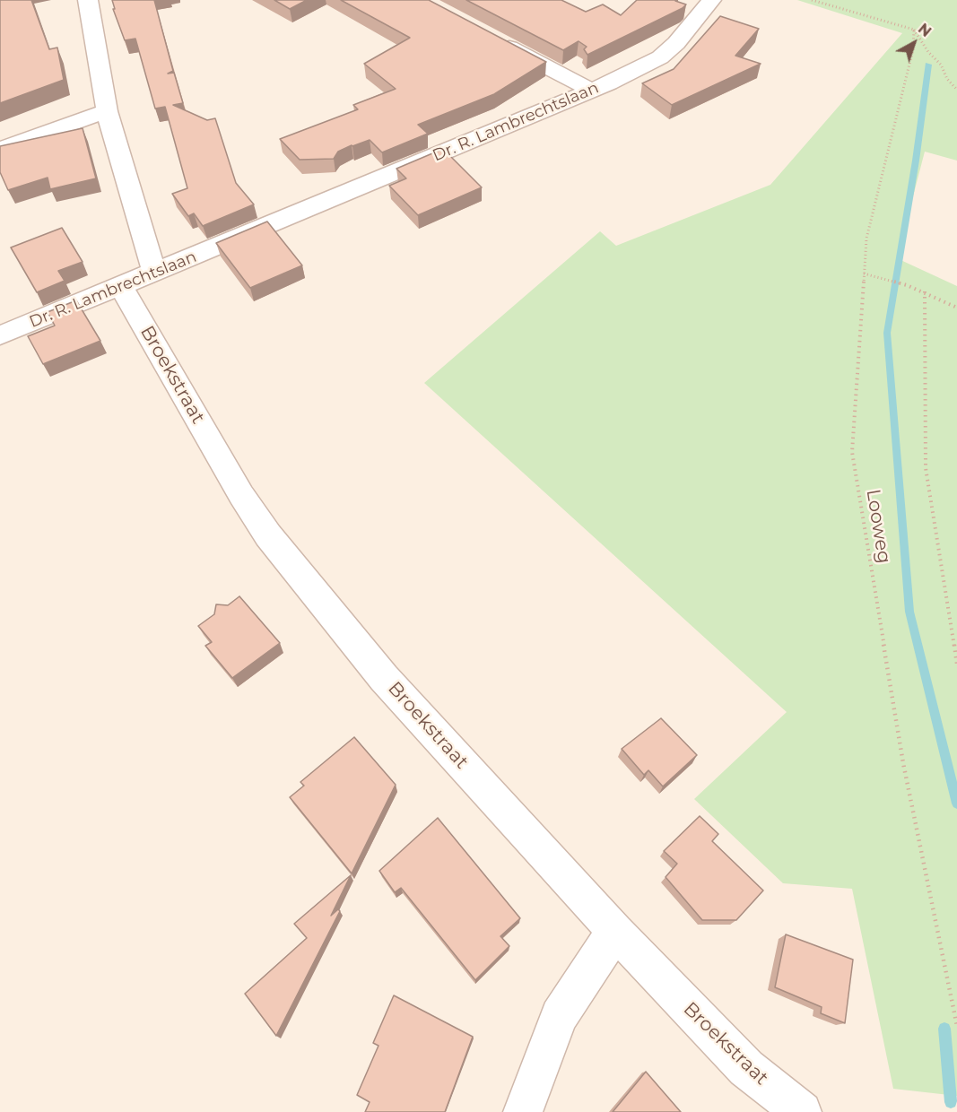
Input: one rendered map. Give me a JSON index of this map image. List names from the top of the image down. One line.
{"streets":{"street":["Dr. R. Lambrechtslaan","Broekstraat"],"path":["Looweg"]},"crossings":[["Dr. R. Lambrechtslaan","Broekstraat"]],"north":"top right"}
